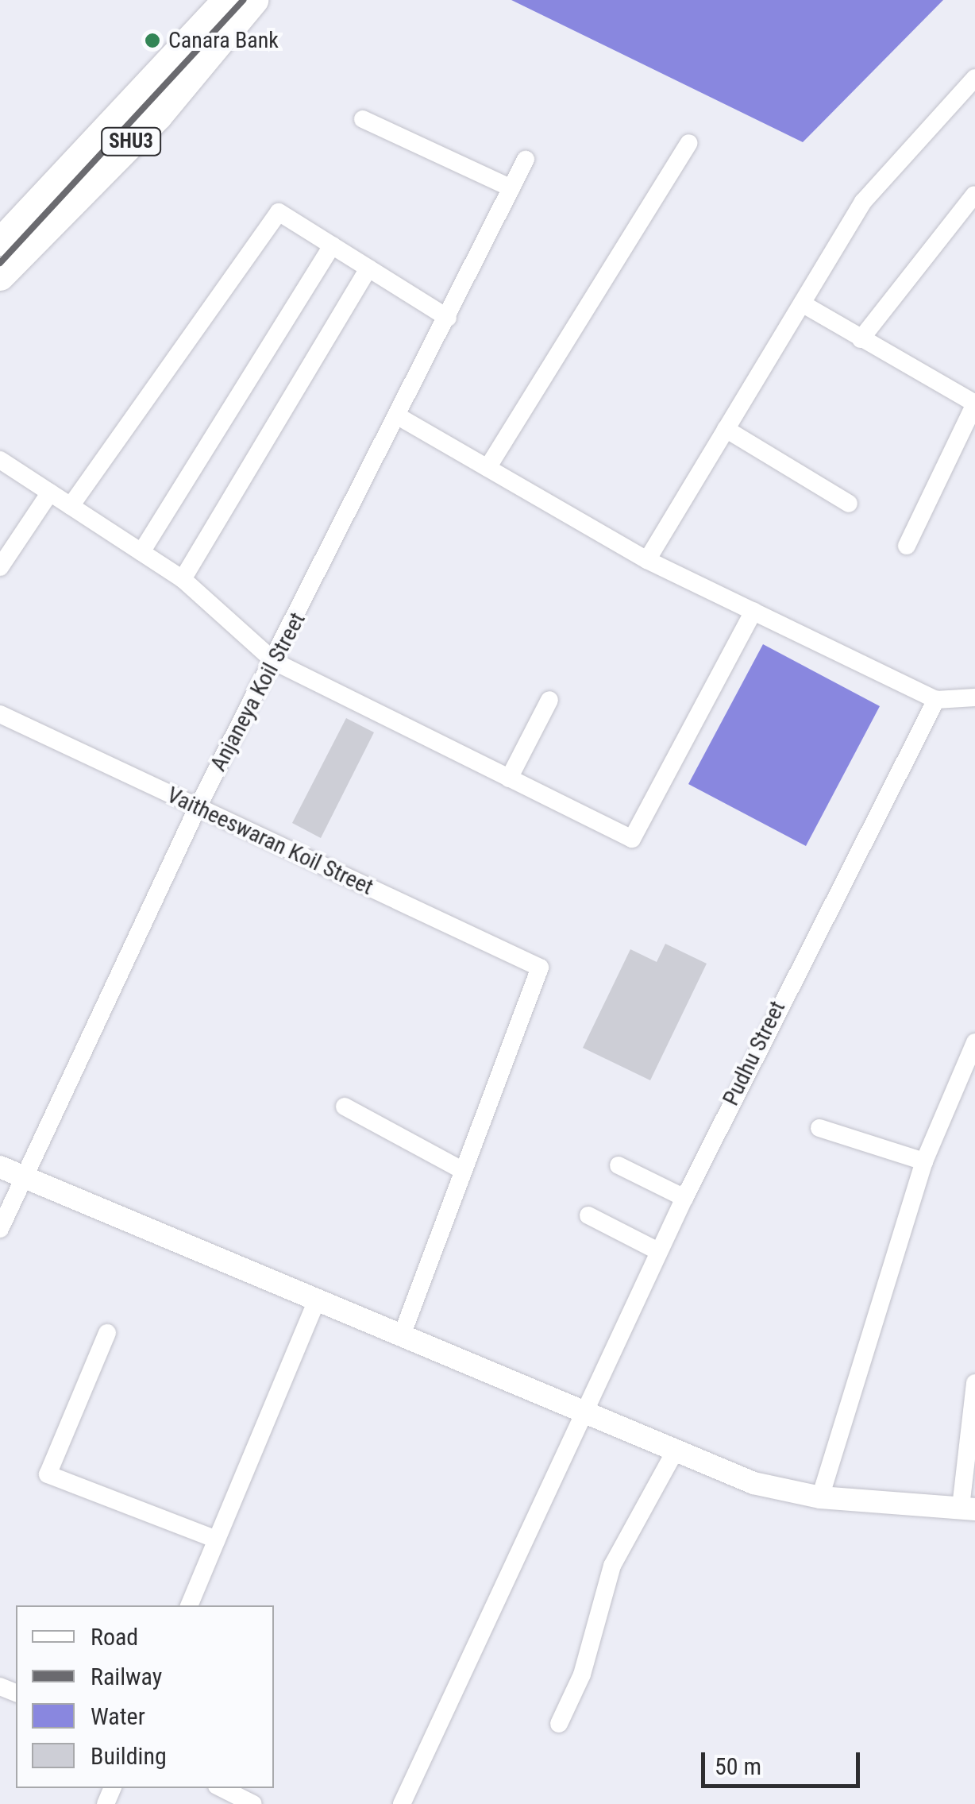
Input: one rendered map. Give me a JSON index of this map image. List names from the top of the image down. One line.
{"streets":{"main road":["SHU3"],"street":["Anjaneya Koil Street","Vaitheeswaran Koil Street","Pudhu Street"]},"crossings":[["Anjaneya Koil Street","Vaitheeswaran Koil Street"]],"places":["Canara Bank"],"legend":["Road","Railway","Water","Building"],"scale_bar":"50 m"}
